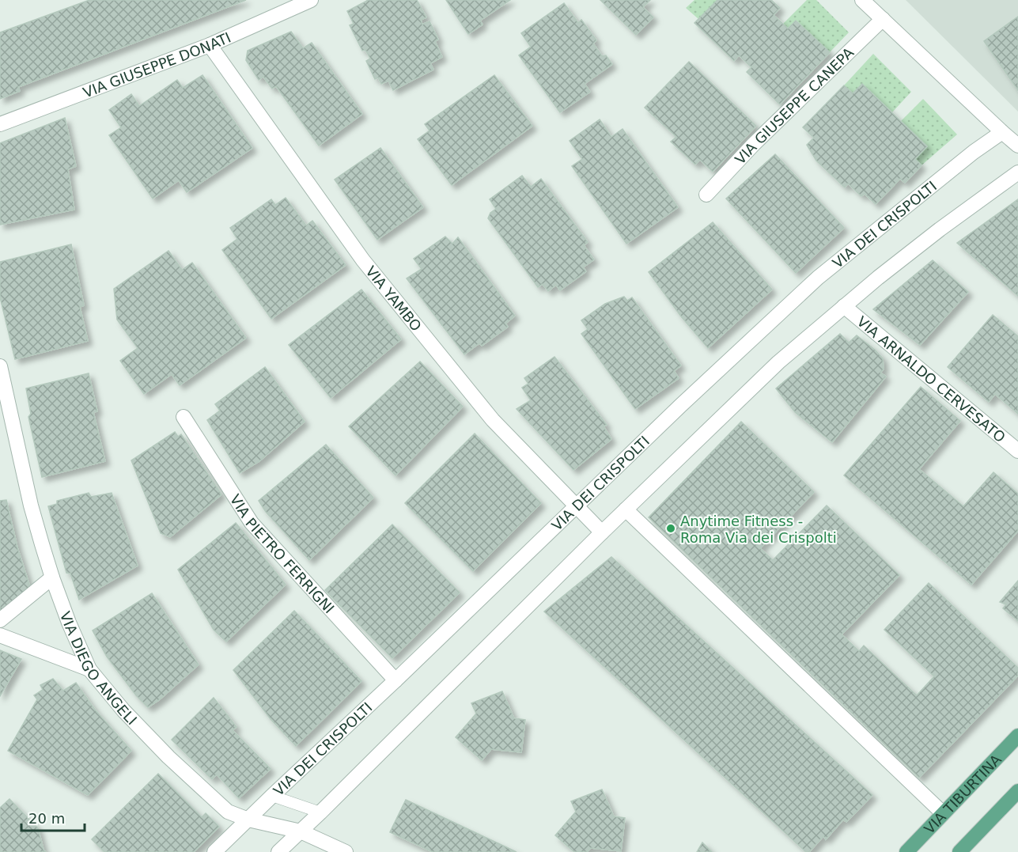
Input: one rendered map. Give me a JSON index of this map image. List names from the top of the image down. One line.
{"streets":{"main road":["VIA TIBURTINA"],"street":["VIA GIUSEPPE DONATI","VIA GIUSEPPE CANEPA","VIA DEI CRISPOLTI","VIA YAMBO","VIA ARNALDO CERVESATO","VIA PIETRO FERRIGNI","VIA DIEGO ANGELI"]},"crossings":[["VIA GIUSEPPE DONATI","VIA YAMBO"],["VIA DEI CRISPOLTI","VIA YAMBO"],["VIA DEI CRISPOLTI","VIA PIETRO FERRIGNI"],["VIA DEI CRISPOLTI","VIA DIEGO ANGELI"]],"places":["Anytime Fitness - Roma Via dei Crispolti"],"scale_bar":"20 m"}
